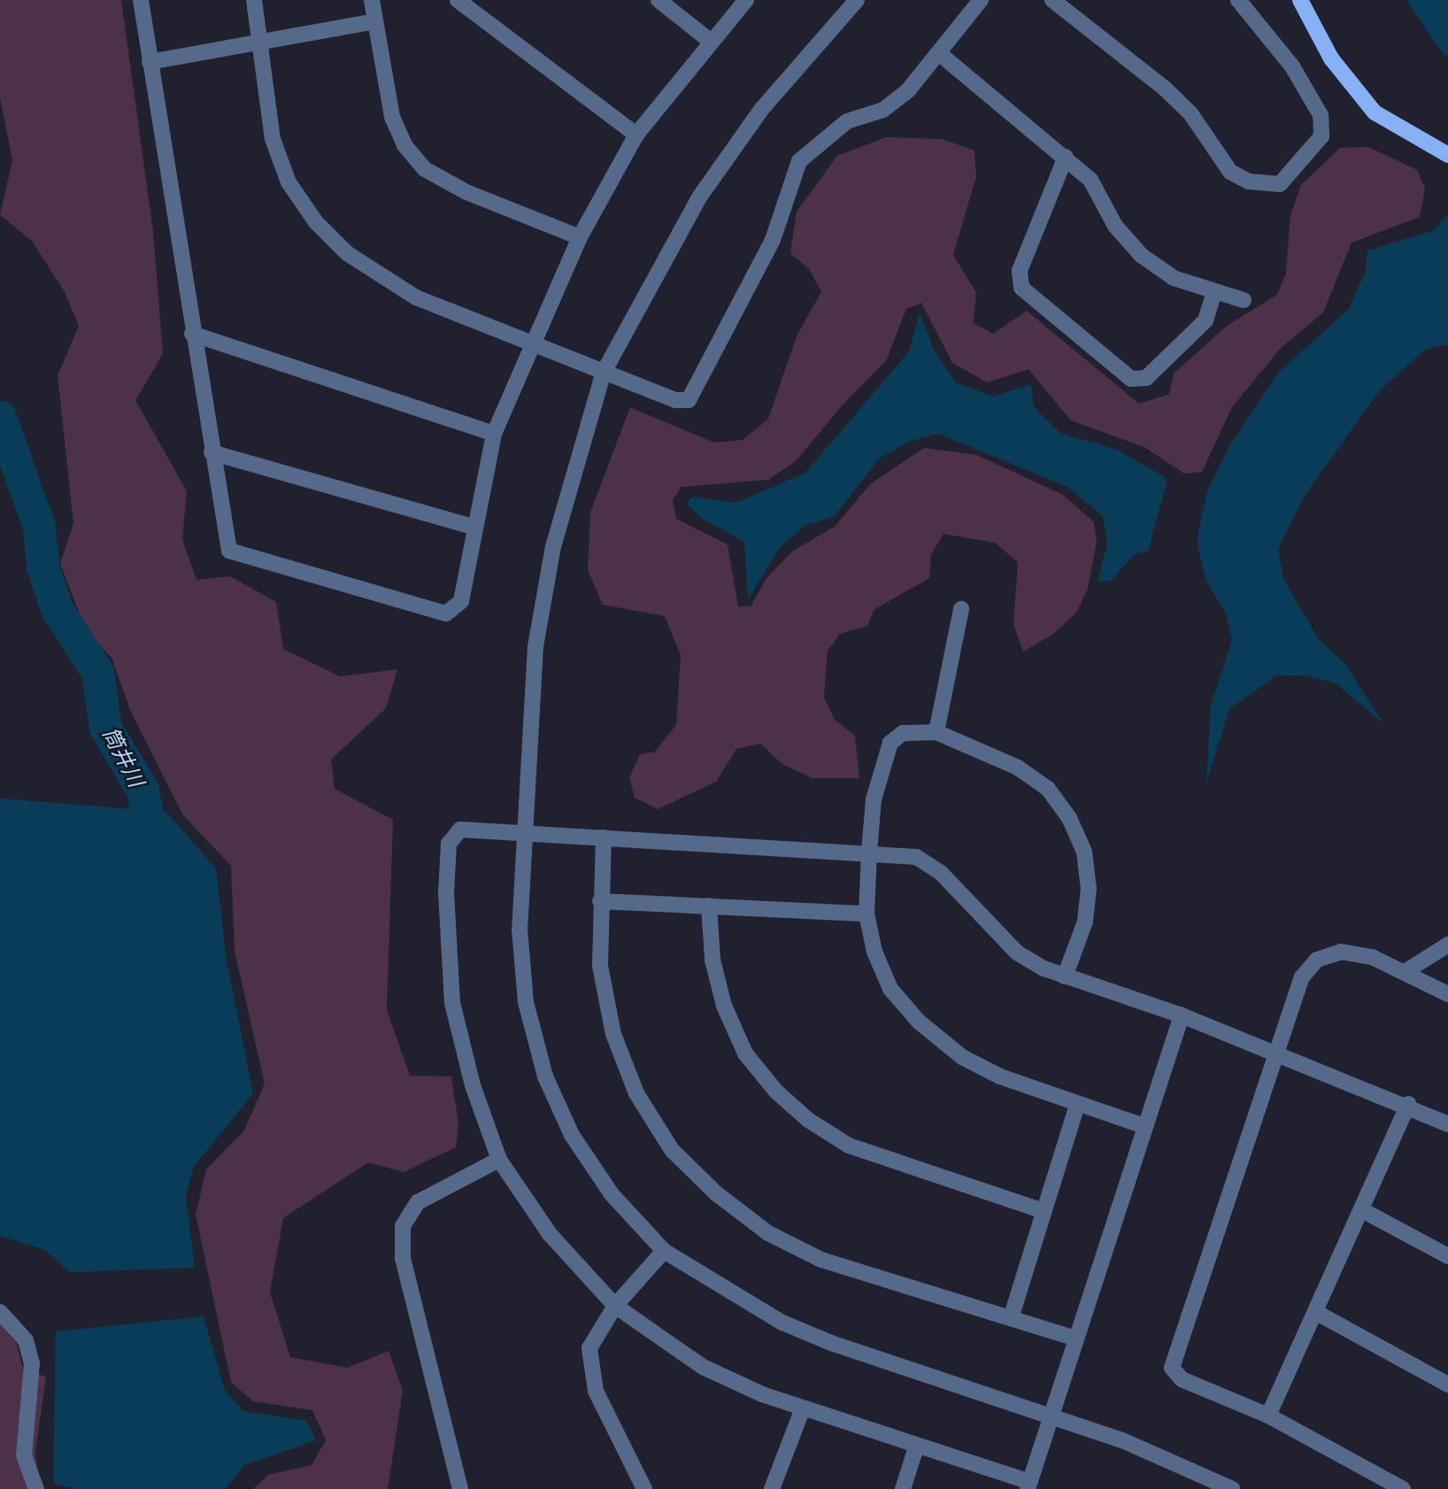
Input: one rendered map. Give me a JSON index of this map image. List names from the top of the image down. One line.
{"water":["筒井川"]}
